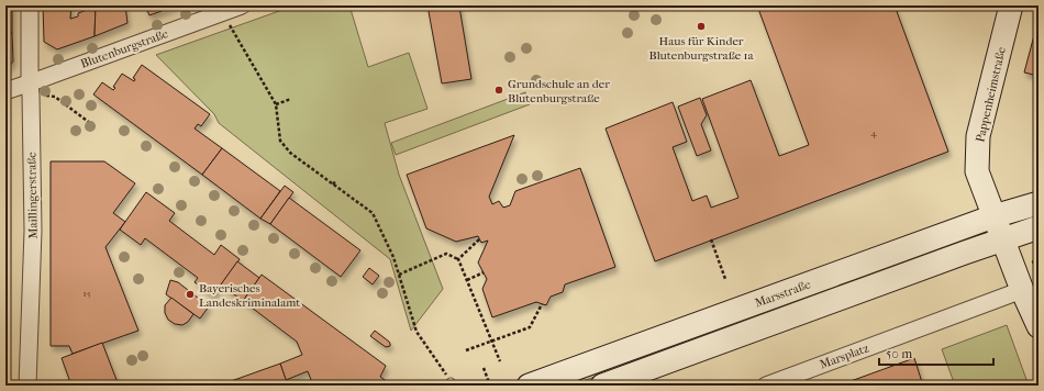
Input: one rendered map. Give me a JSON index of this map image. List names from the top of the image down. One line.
{"streets":{"main road":["Pappenheimstraße","Marsstraße"],"street":["Blutenburgstraße","Maillingerstraße","Marsplatz"]},"crossings":[["Blutenburgstraße","Maillingerstraße"],["Pappenheimstraße","Marsstraße"],["Pappenheimstraße","Marsplatz"]],"places":["Haus für Kinder Blutenburgstraße 1a","Grundschule an der Blutenburgstraße","Bayerisches Landeskriminalamt"],"house_numbers":["4","15"],"scale_bar":"50 m"}
